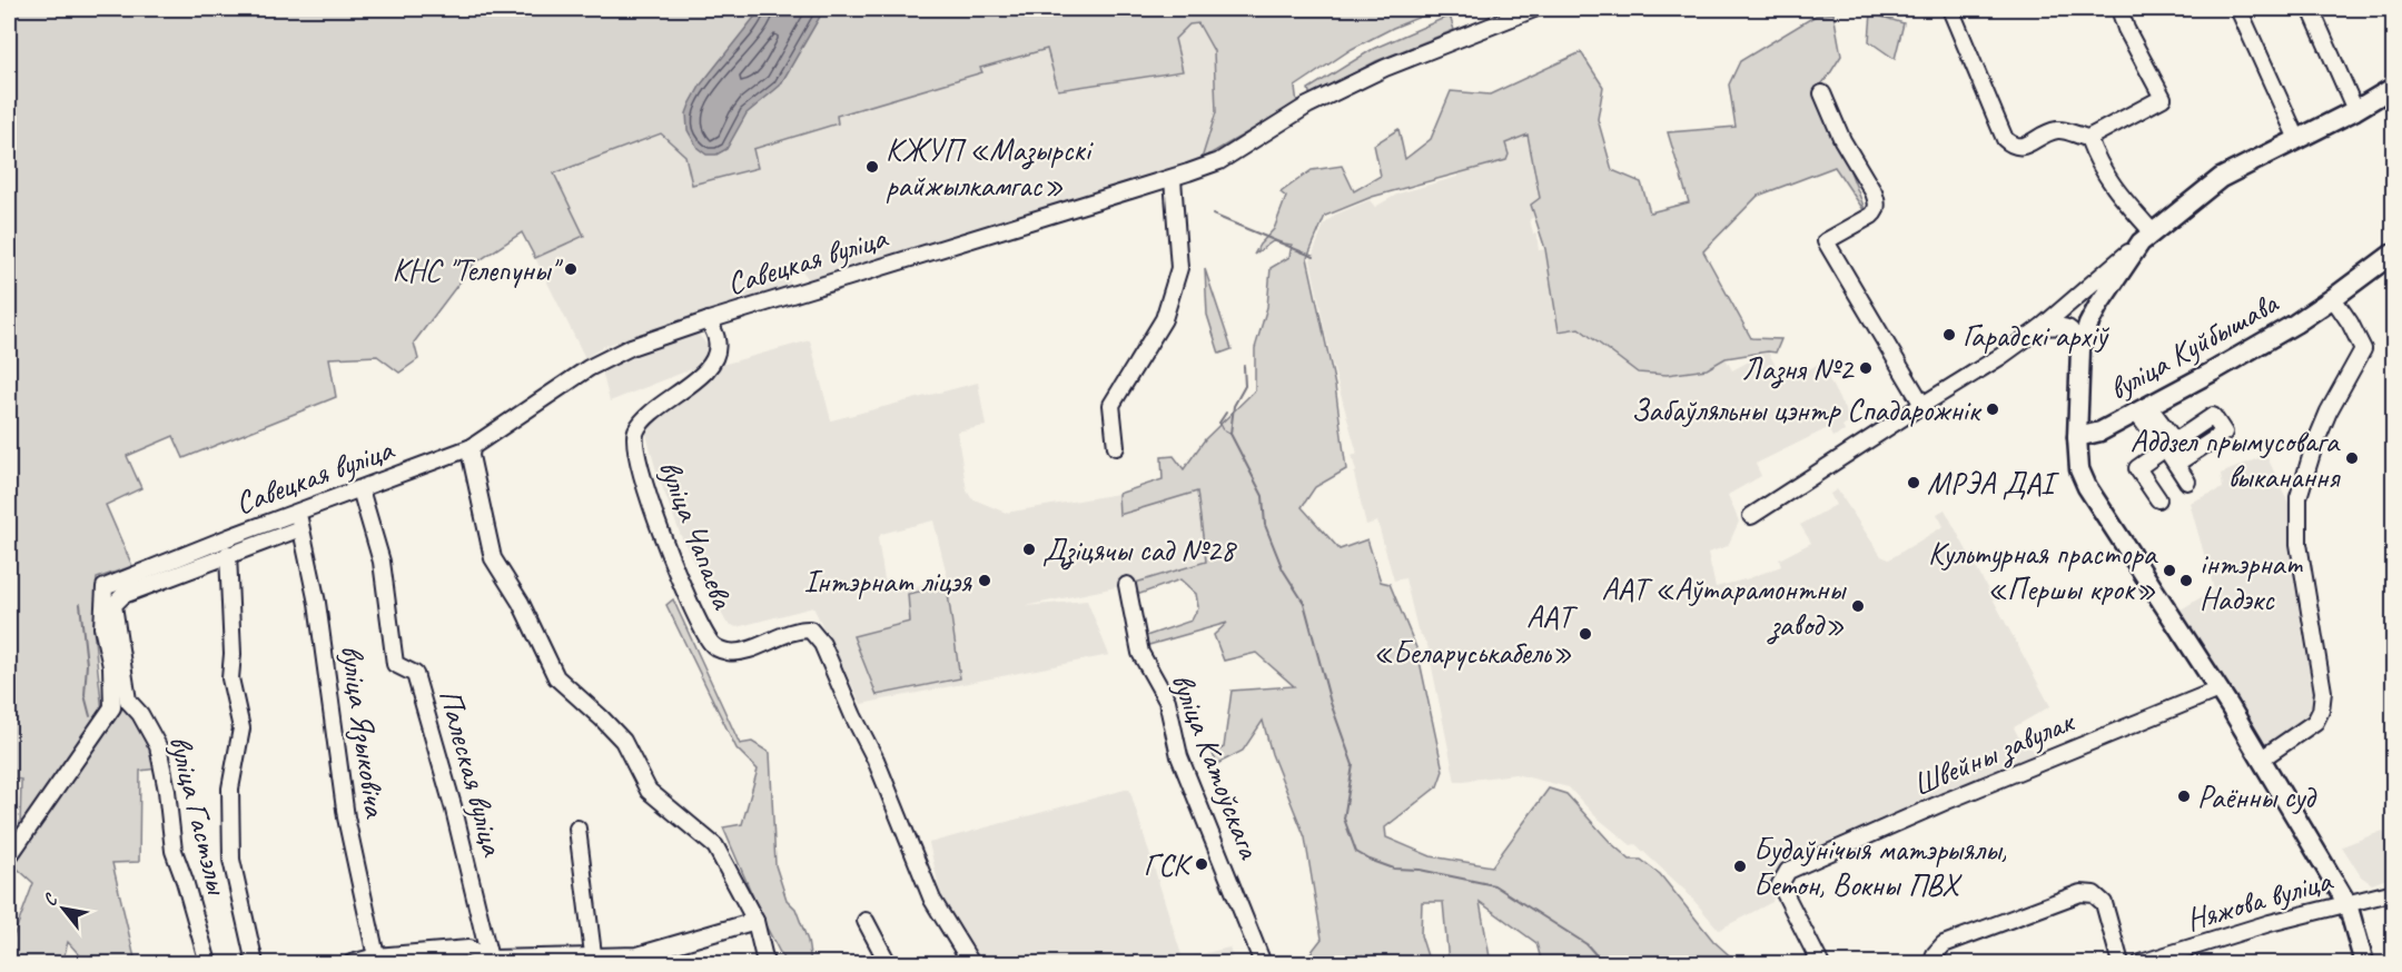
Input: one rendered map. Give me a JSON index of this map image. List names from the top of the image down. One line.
{"streets":{"main road":["вуліца Куйбышава"],"street":["Савецкая вуліца","вуліца Чапаева","вуліца Языковіча","Швейны завулак","вуліца Катоўскага","Палеская вуліца","вуліца Гастэлы","Няжова вуліца"]},"crossings":[["Савецкая вуліца","вуліца Чапаева"],["Савецкая вуліца","вуліца Языковіча"],["Савецкая вуліца","Палеская вуліца"],["Савецкая вуліца","вуліца Гастэлы"]],"places":["КЖУП «Мазырскі райжылкамгас»","КНС \"Телепуны\"","Гарадскі архіў","Лазня №2","Забаўляльны цэнтр Спадарожнік","Аддзел прымусовага выканання","МРЭА ДАІ","Дзіцячы сад №28","Культурная прастора «Першы крок»","Інтэрнат ліцэя","інтэрнат Надэкс","ААТ «Аўтарамонтны завод»","ААТ «Беларуськабель»","Раённы суд","ГСК","Будаўнічыя матэрыялы, Бетон, Вокны ПВХ"],"north":"top left"}
